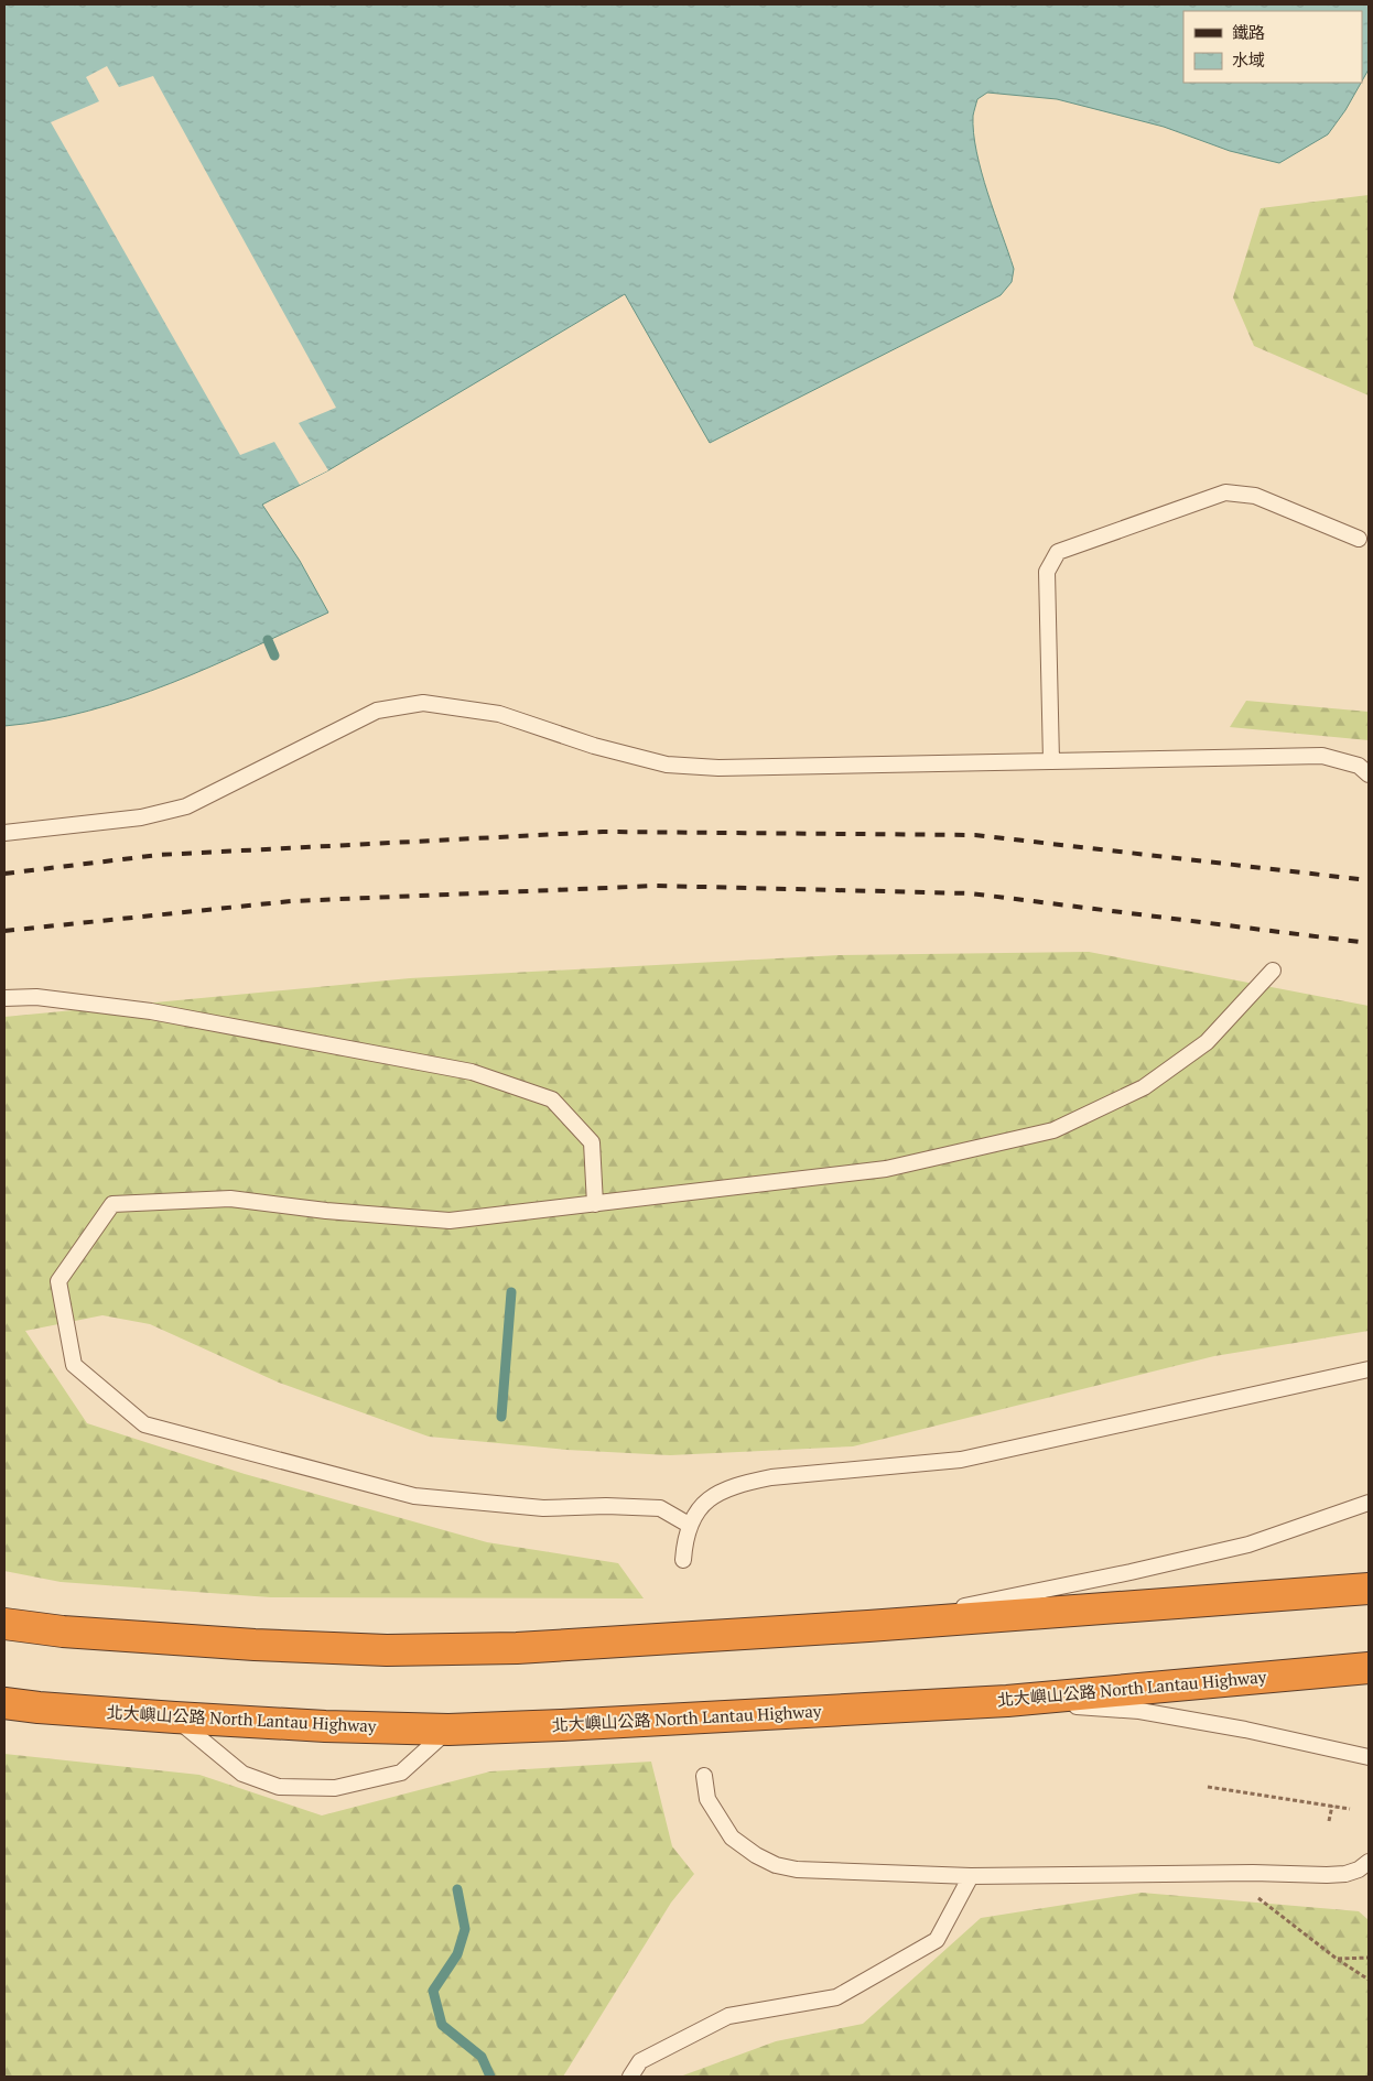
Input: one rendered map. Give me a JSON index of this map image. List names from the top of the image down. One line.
{"streets":{"highway":["北大嶼山公路 North Lantau Highway"]},"legend":["鐵路","水域"]}
